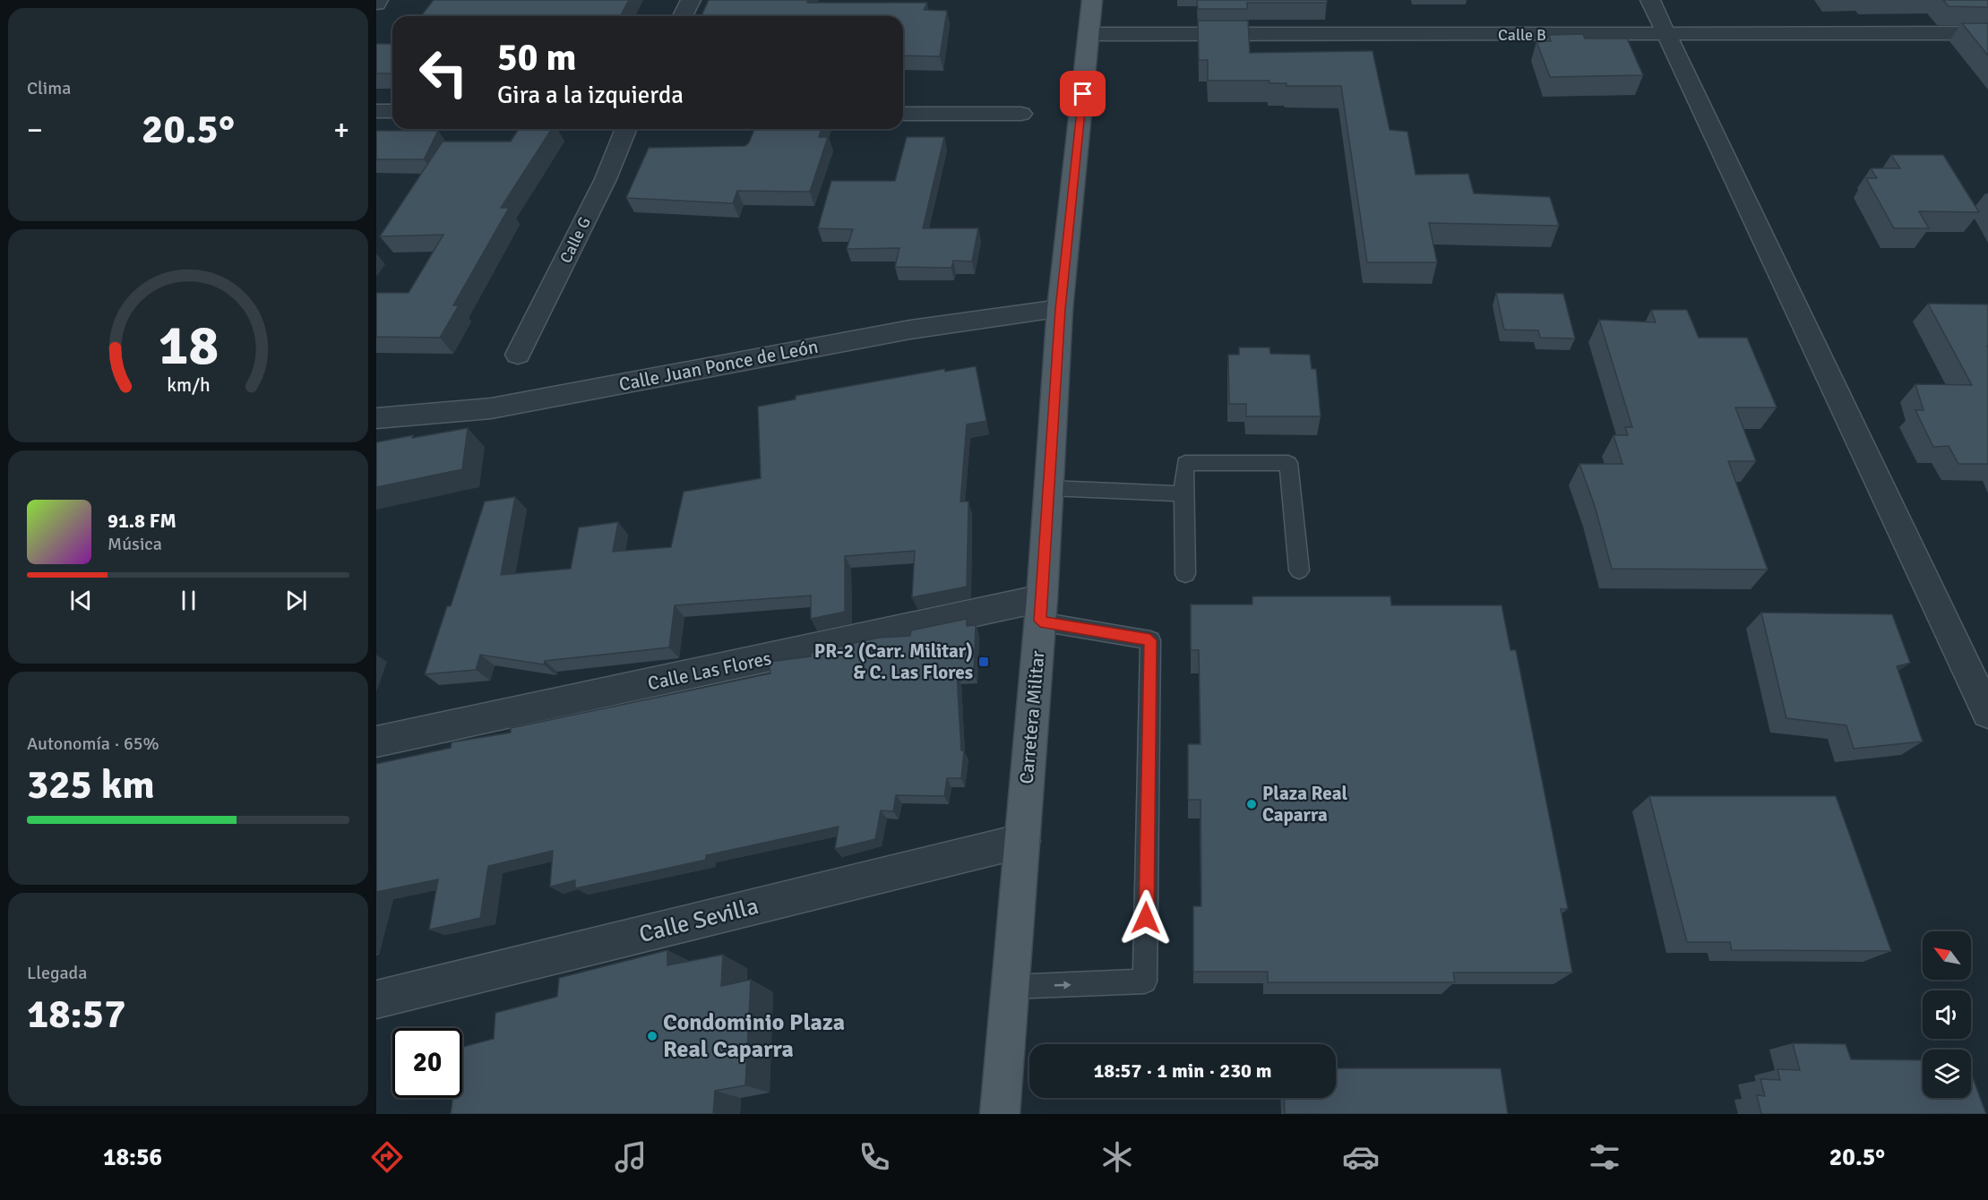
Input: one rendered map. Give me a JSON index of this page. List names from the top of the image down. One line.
{"streets":{"main road":["Carretera Militar"],"street":["Calle B","Calle G","Calle Juan Ponce de León","Calle Las Flores","Calle Sevilla"]},"crossings":[["Calle B","Carretera Militar"],["Calle Juan Ponce de León","Carretera Militar"],["Calle Las Flores","Carretera Militar"],["Carretera Militar","Calle Sevilla"]],"places":{"transit":["PR-2 (Carr. Militar) & C. Las Flores"],"other":["Plaza Real Caparra","Condominio Plaza Real Caparra"]},"north":"top left","page":{"tile":["Clima",["Autonomía · 65%","325 km"],["Llegada","18:57"]],"turn":["50 m","Gira a la izquierda"],"heat":["−","20.5°","+"],"song":["91.8 FM","Música"],"limit":"20","trip":"18:57 · 1 min · 230 m","tabs":["18:56","20.5°"],"gauge":["18","km/h"]}}
